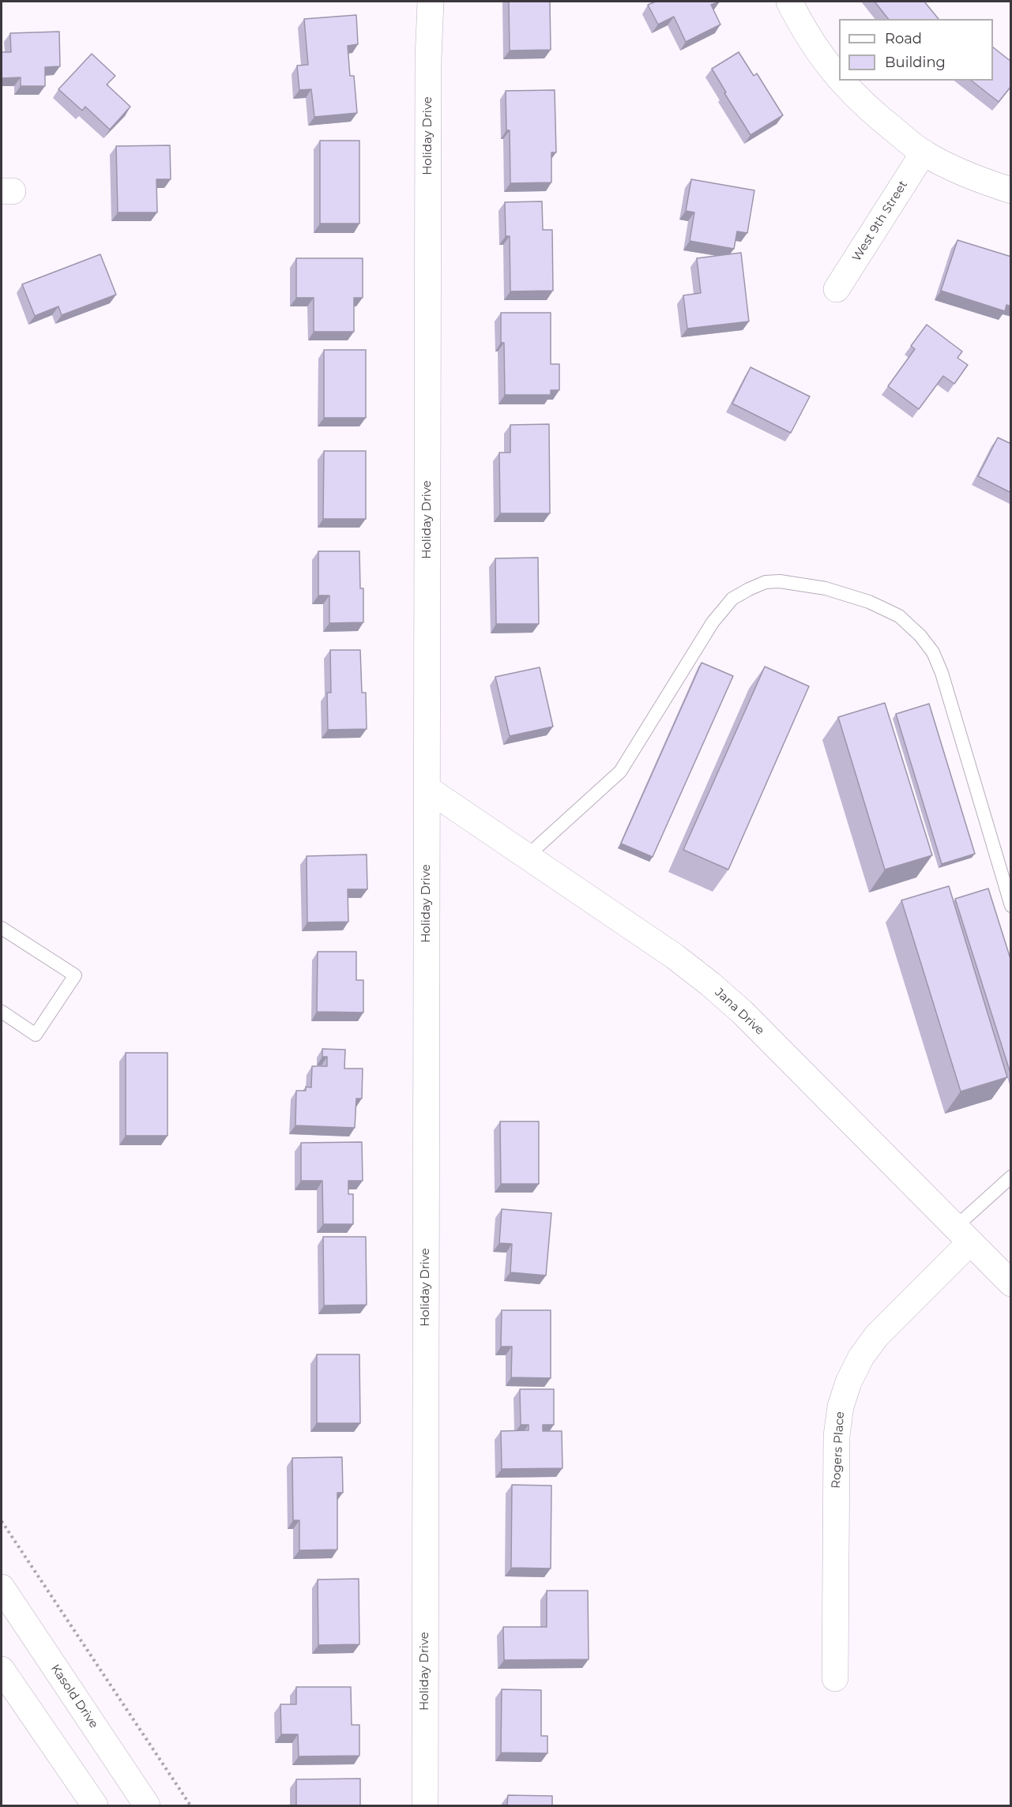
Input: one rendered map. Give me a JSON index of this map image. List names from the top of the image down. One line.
{"streets":{"street":["Holiday Drive","West 9th Street","Jana Drive","Rogers Place","Kasold Drive"]},"crossings":[["Holiday Drive","Jana Drive"],["Jana Drive","Rogers Place"]],"legend":["Road","Building"]}
